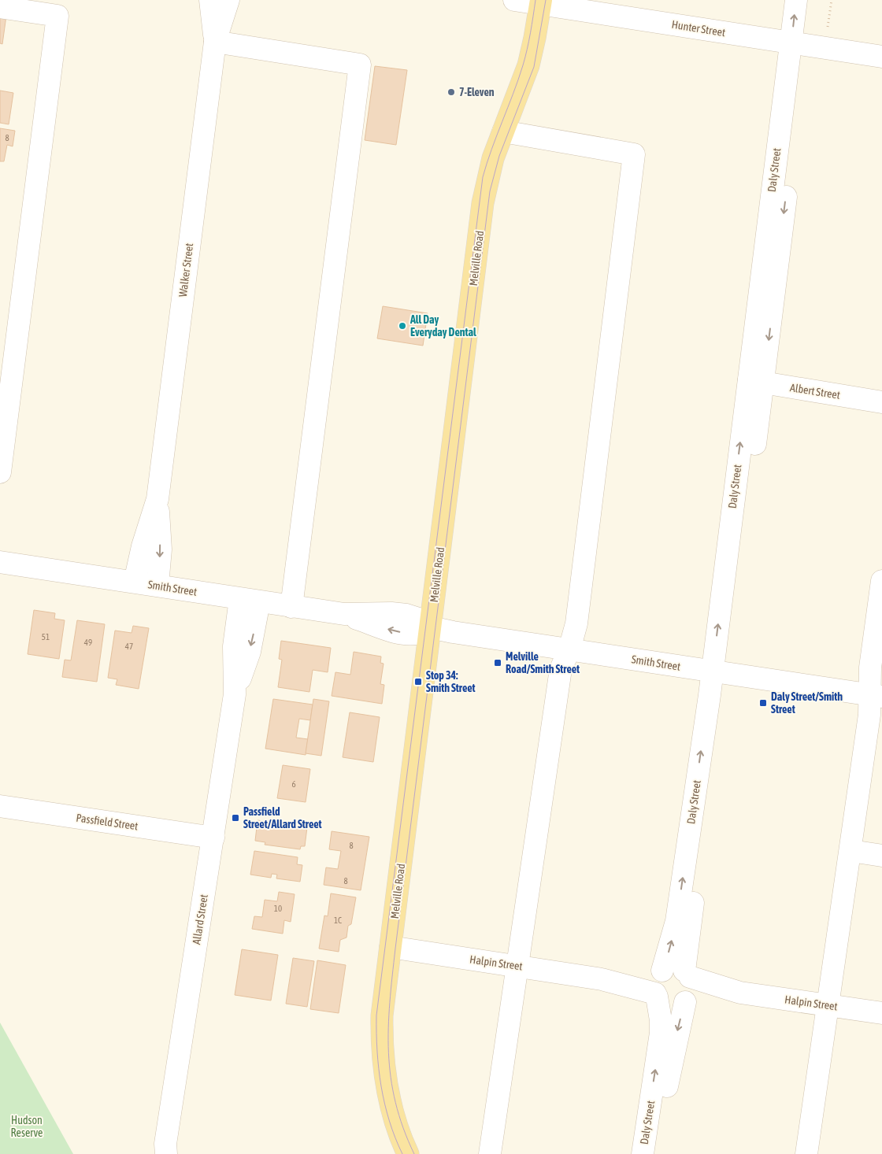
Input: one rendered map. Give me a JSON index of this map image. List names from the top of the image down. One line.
{"streets":{"main road":["Melville Road"],"street":["Hunter Street","Daly Street","Walker Street","Albert Street","Smith Street","Passfield Street","Allard Street","Halpin Street"]},"crossings":[["Hunter Street","Daly Street"],["Hunter Street","Melville Road"],["Daly Street","Albert Street"],["Daly Street","Smith Street"],["Daly Street","Halpin Street"],["Melville Road","Smith Street"],["Melville Road","Halpin Street"],["Walker Street","Smith Street"],["Smith Street","Allard Street"],["Passfield Street","Allard Street"]],"parks":["Hudson Reserve"],"places":{"other":["7-Eleven","All Day Everyday Dental"],"transit":["Melville Road/Smith Street","Stop 34: Smith Street","Daly Street/Smith Street","Passfield Street/Allard Street"]},"house_numbers":["8","51","49","47","6","8","8","10","1C"]}
